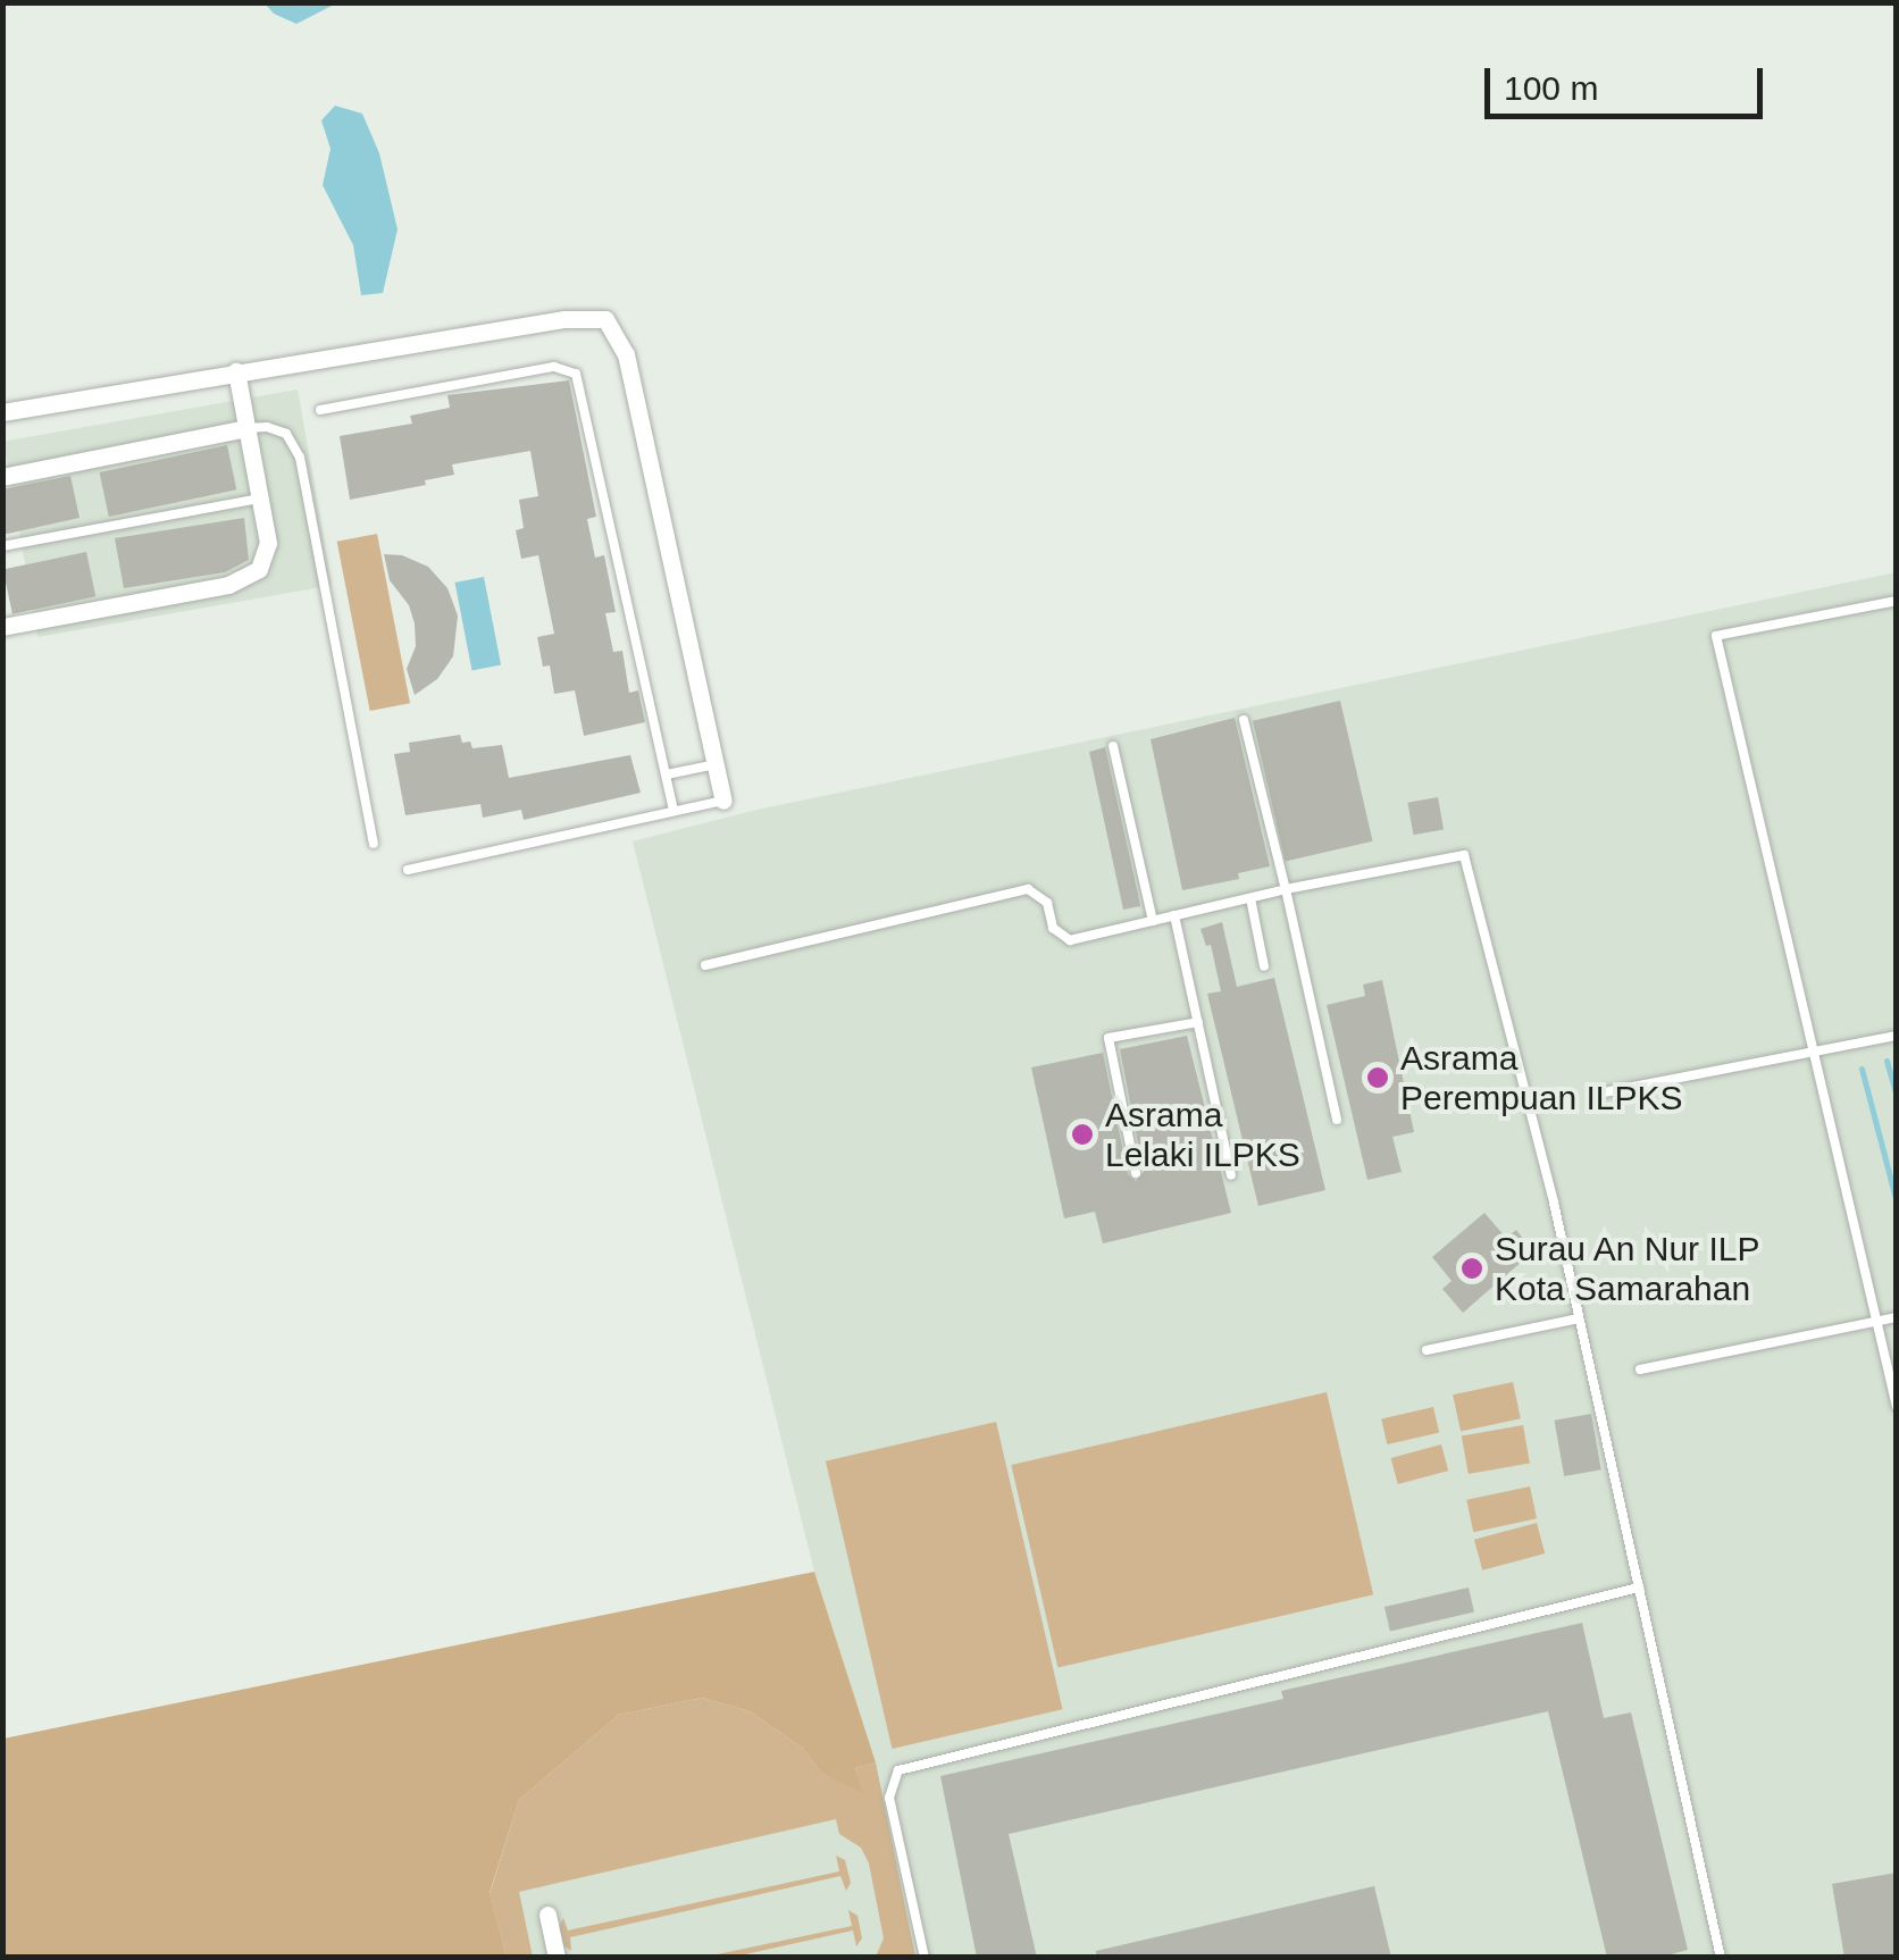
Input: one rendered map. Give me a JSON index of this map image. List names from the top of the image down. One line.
{"places":["Asrama Perempuan ILPKS","Asrama Lelaki ILPKS","Surau An Nur ILP Kota Samarahan"],"scale_bar":"100 m"}
